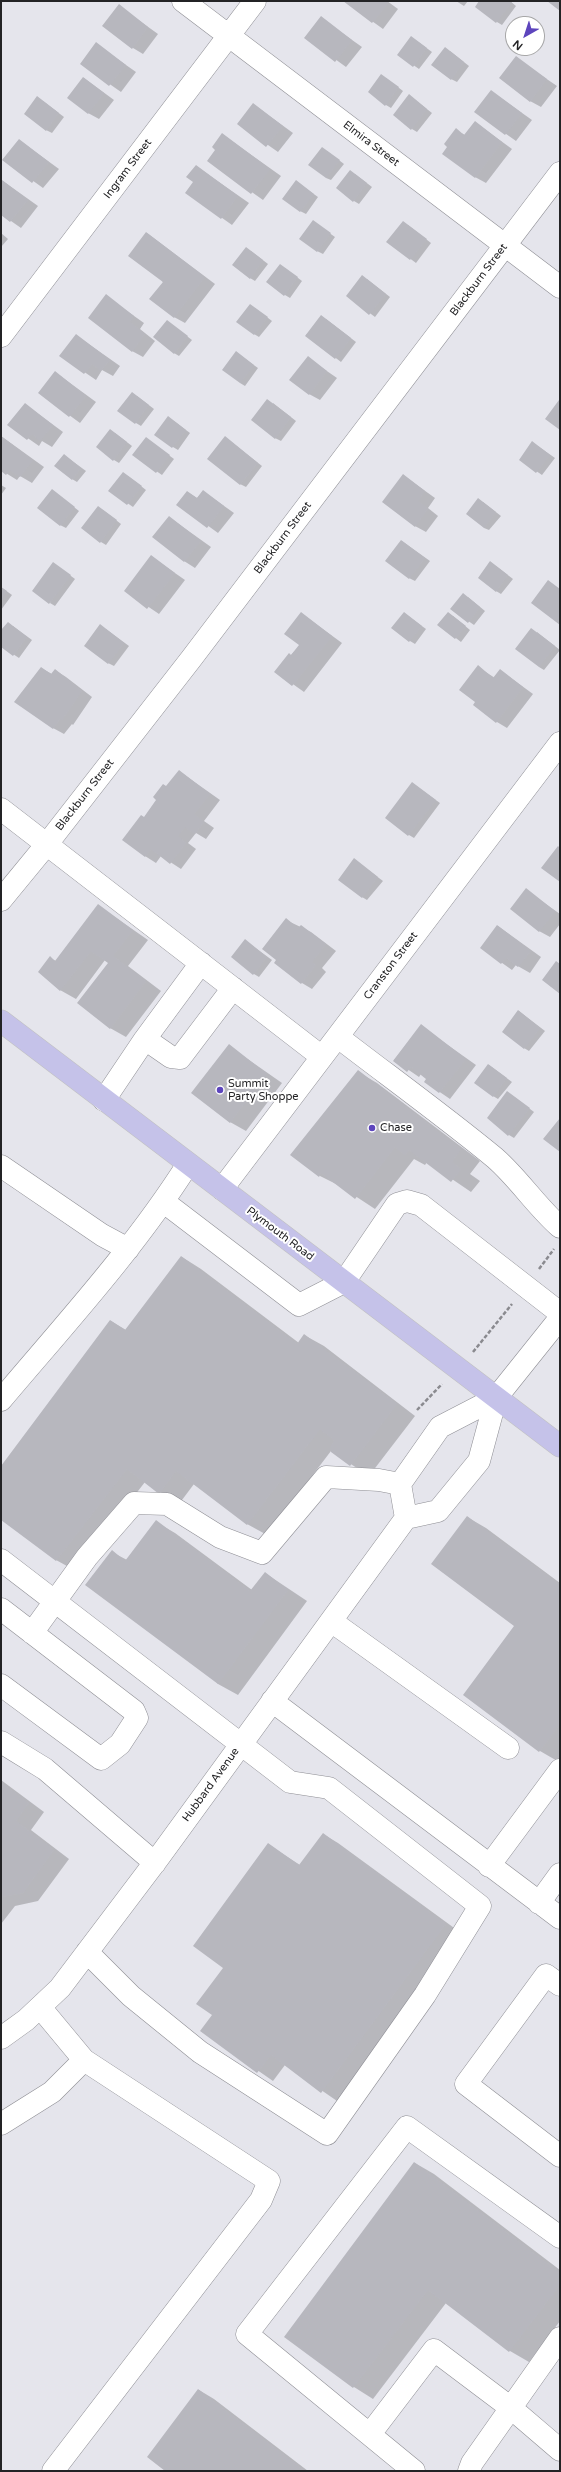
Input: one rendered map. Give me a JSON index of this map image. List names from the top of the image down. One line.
{"streets":{"main road":["Plymouth Road"],"street":["Elmira Street","Ingram Street","Blackburn Street","Cranston Street","Hubbard Avenue"]},"crossings":[["Elmira Street","Ingram Street"],["Elmira Street","Blackburn Street"],["Cranston Street","Plymouth Road"]],"places":["Summit Party Shoppe","Chase"],"north":"bottom left"}
